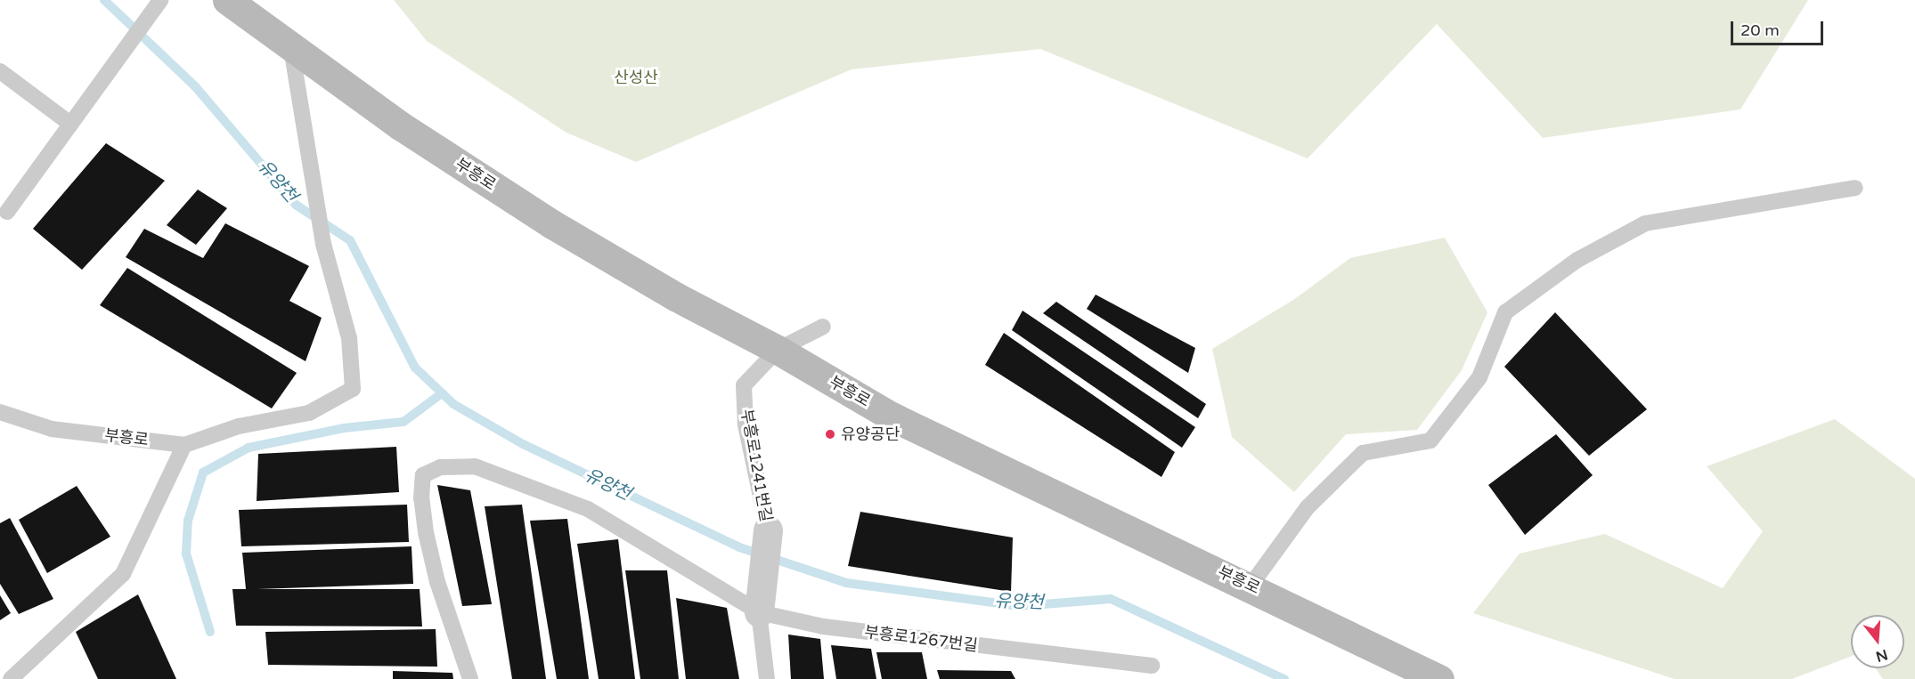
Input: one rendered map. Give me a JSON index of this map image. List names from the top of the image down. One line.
{"streets":{"main road":["부흥로"],"lane":["부흥로1241번길","부흥로1267번길"]},"crossings":[["부흥로","부흥로1241번길"]],"water":["유양천"],"parks":["산성산"],"places":["유양공단"],"scale_bar":"20 m","north":"bottom"}
